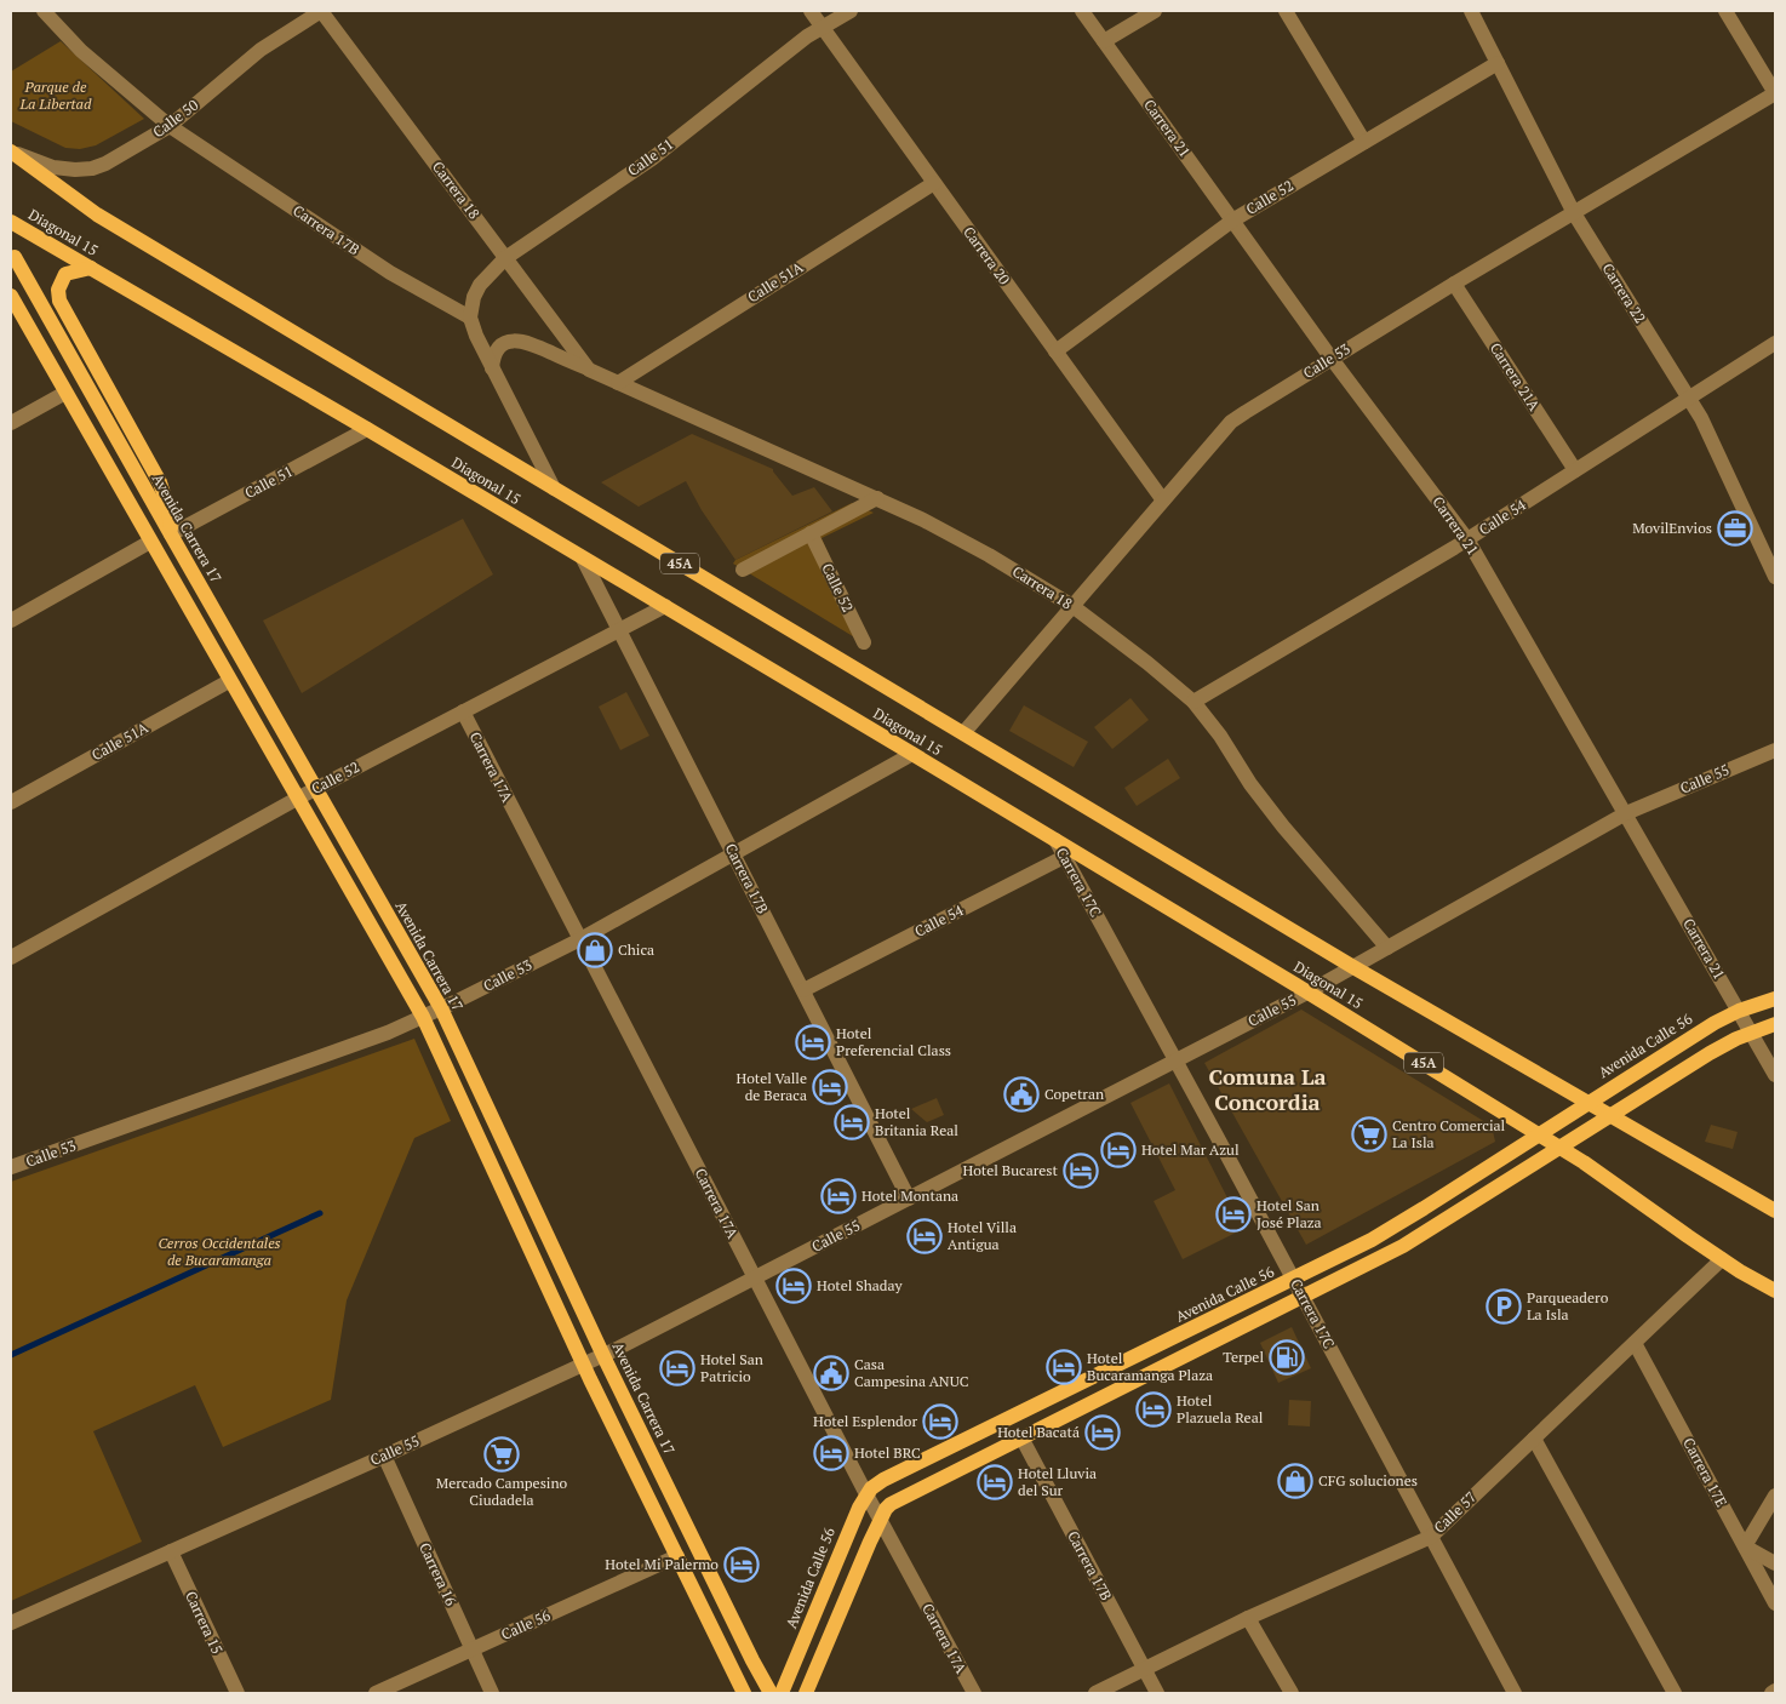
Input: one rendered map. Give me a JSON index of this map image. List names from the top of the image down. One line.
{"streets":{"main road":["Diagonal 15","Avenida Carrera 17","45A","Avenida Calle 56"],"street":["Calle 50","Carrera 21","Calle 51","Carrera 18","Calle 52","Carrera 17B","Carrera 20","Calle 51A","Carrera 22","Calle 53","Carrera 21A","Calle 54","Carrera 17A","Calle 55","Carrera 17C","Carrera 17E","Calle 57","Carrera 16","Carrera 15","Calle 56"]},"crossings":[["Calle 50","Carrera 18"],["Calle 50","Carrera 17B"],["Calle 50","Diagonal 15"],["Carrera 21","Calle 52"],["Carrera 21","Calle 53"],["Carrera 21","Calle 54"],["Carrera 21","Calle 55"],["Carrera 21","Avenida Calle 56"],["Calle 51","Carrera 18"],["Calle 51","Carrera 17B"],["Calle 51","Diagonal 15"],["Calle 51","Carrera 20"],["Calle 51","Avenida Carrera 17"],["Carrera 18","Calle 51A"],["Carrera 18","Calle 53"],["Carrera 18","Calle 54"],["Carrera 18","Calle 55"],["Calle 52","Carrera 17B"],["Calle 52","Diagonal 15"],["Calle 52","Carrera 20"],["Calle 52","Carrera 22"],["Calle 52","Avenida Carrera 17"],["Calle 52","Carrera 17A"],["Carrera 17B","Diagonal 15"],["Carrera 17B","Calle 53"],["Carrera 17B","Calle 54"],["Carrera 17B","Calle 55"],["Carrera 17B","Calle 57"],["Diagonal 15","Calle 53"],["Diagonal 15","Calle 54"],["Diagonal 15","Calle 55"],["Diagonal 15","Carrera 17C"],["Diagonal 15","Avenida Calle 56"],["Diagonal 15","Calle 57"],["Carrera 20","Calle 51A"],["Carrera 20","Calle 53"],["Carrera 22","Calle 53"],["Carrera 22","Calle 54"],["Calle 53","Carrera 21A"],["Calle 53","Avenida Carrera 17"],["Calle 53","Carrera 17A"],["Carrera 21A","Calle 54"],["Calle 54","Carrera 17C"],["Avenida Carrera 17","Calle 55"],["Carrera 17A","Calle 55"],["Carrera 17A","Avenida Calle 56"],["Calle 55","Carrera 17C"],["Calle 55","Carrera 16"],["Calle 55","Carrera 15"],["Carrera 17C","Avenida Calle 56"],["Carrera 17C","Calle 57"],["Carrera 17E","Calle 57"],["Carrera 16","Calle 56"]],"districts":["Comuna La Concordia"],"parks":["Parque de La Libertad","Cerros Occidentales de Bucaramanga"],"places":{"office":["MovilEnvios"],"shop":["Chica","CFG soluciones"],"hotel":["Hotel Preferencial Class","Hotel Valle de Beraca","Hotel Britania Real","Hotel Mar Azul","Hotel Bucarest","Hotel Montana","Hotel San José Plaza","Hotel Villa Antigua","Hotel Shaday","Hotel Bucaramanga Plaza","Hotel San Patricio","Hotel Plazuela Real","Hotel Esplendor","Hotel Bacatá","Hotel BRC","Hotel Lluvia del Sur","Hotel Mi Palermo"],"public building":["Copetran","Casa Campesina ANUC"],"supermarket":["Centro Comercial La Isla","Mercado Campesino Ciudadela"],"parking":["Parqueadero La Isla"],"fuel station":["Terpel"]}}
